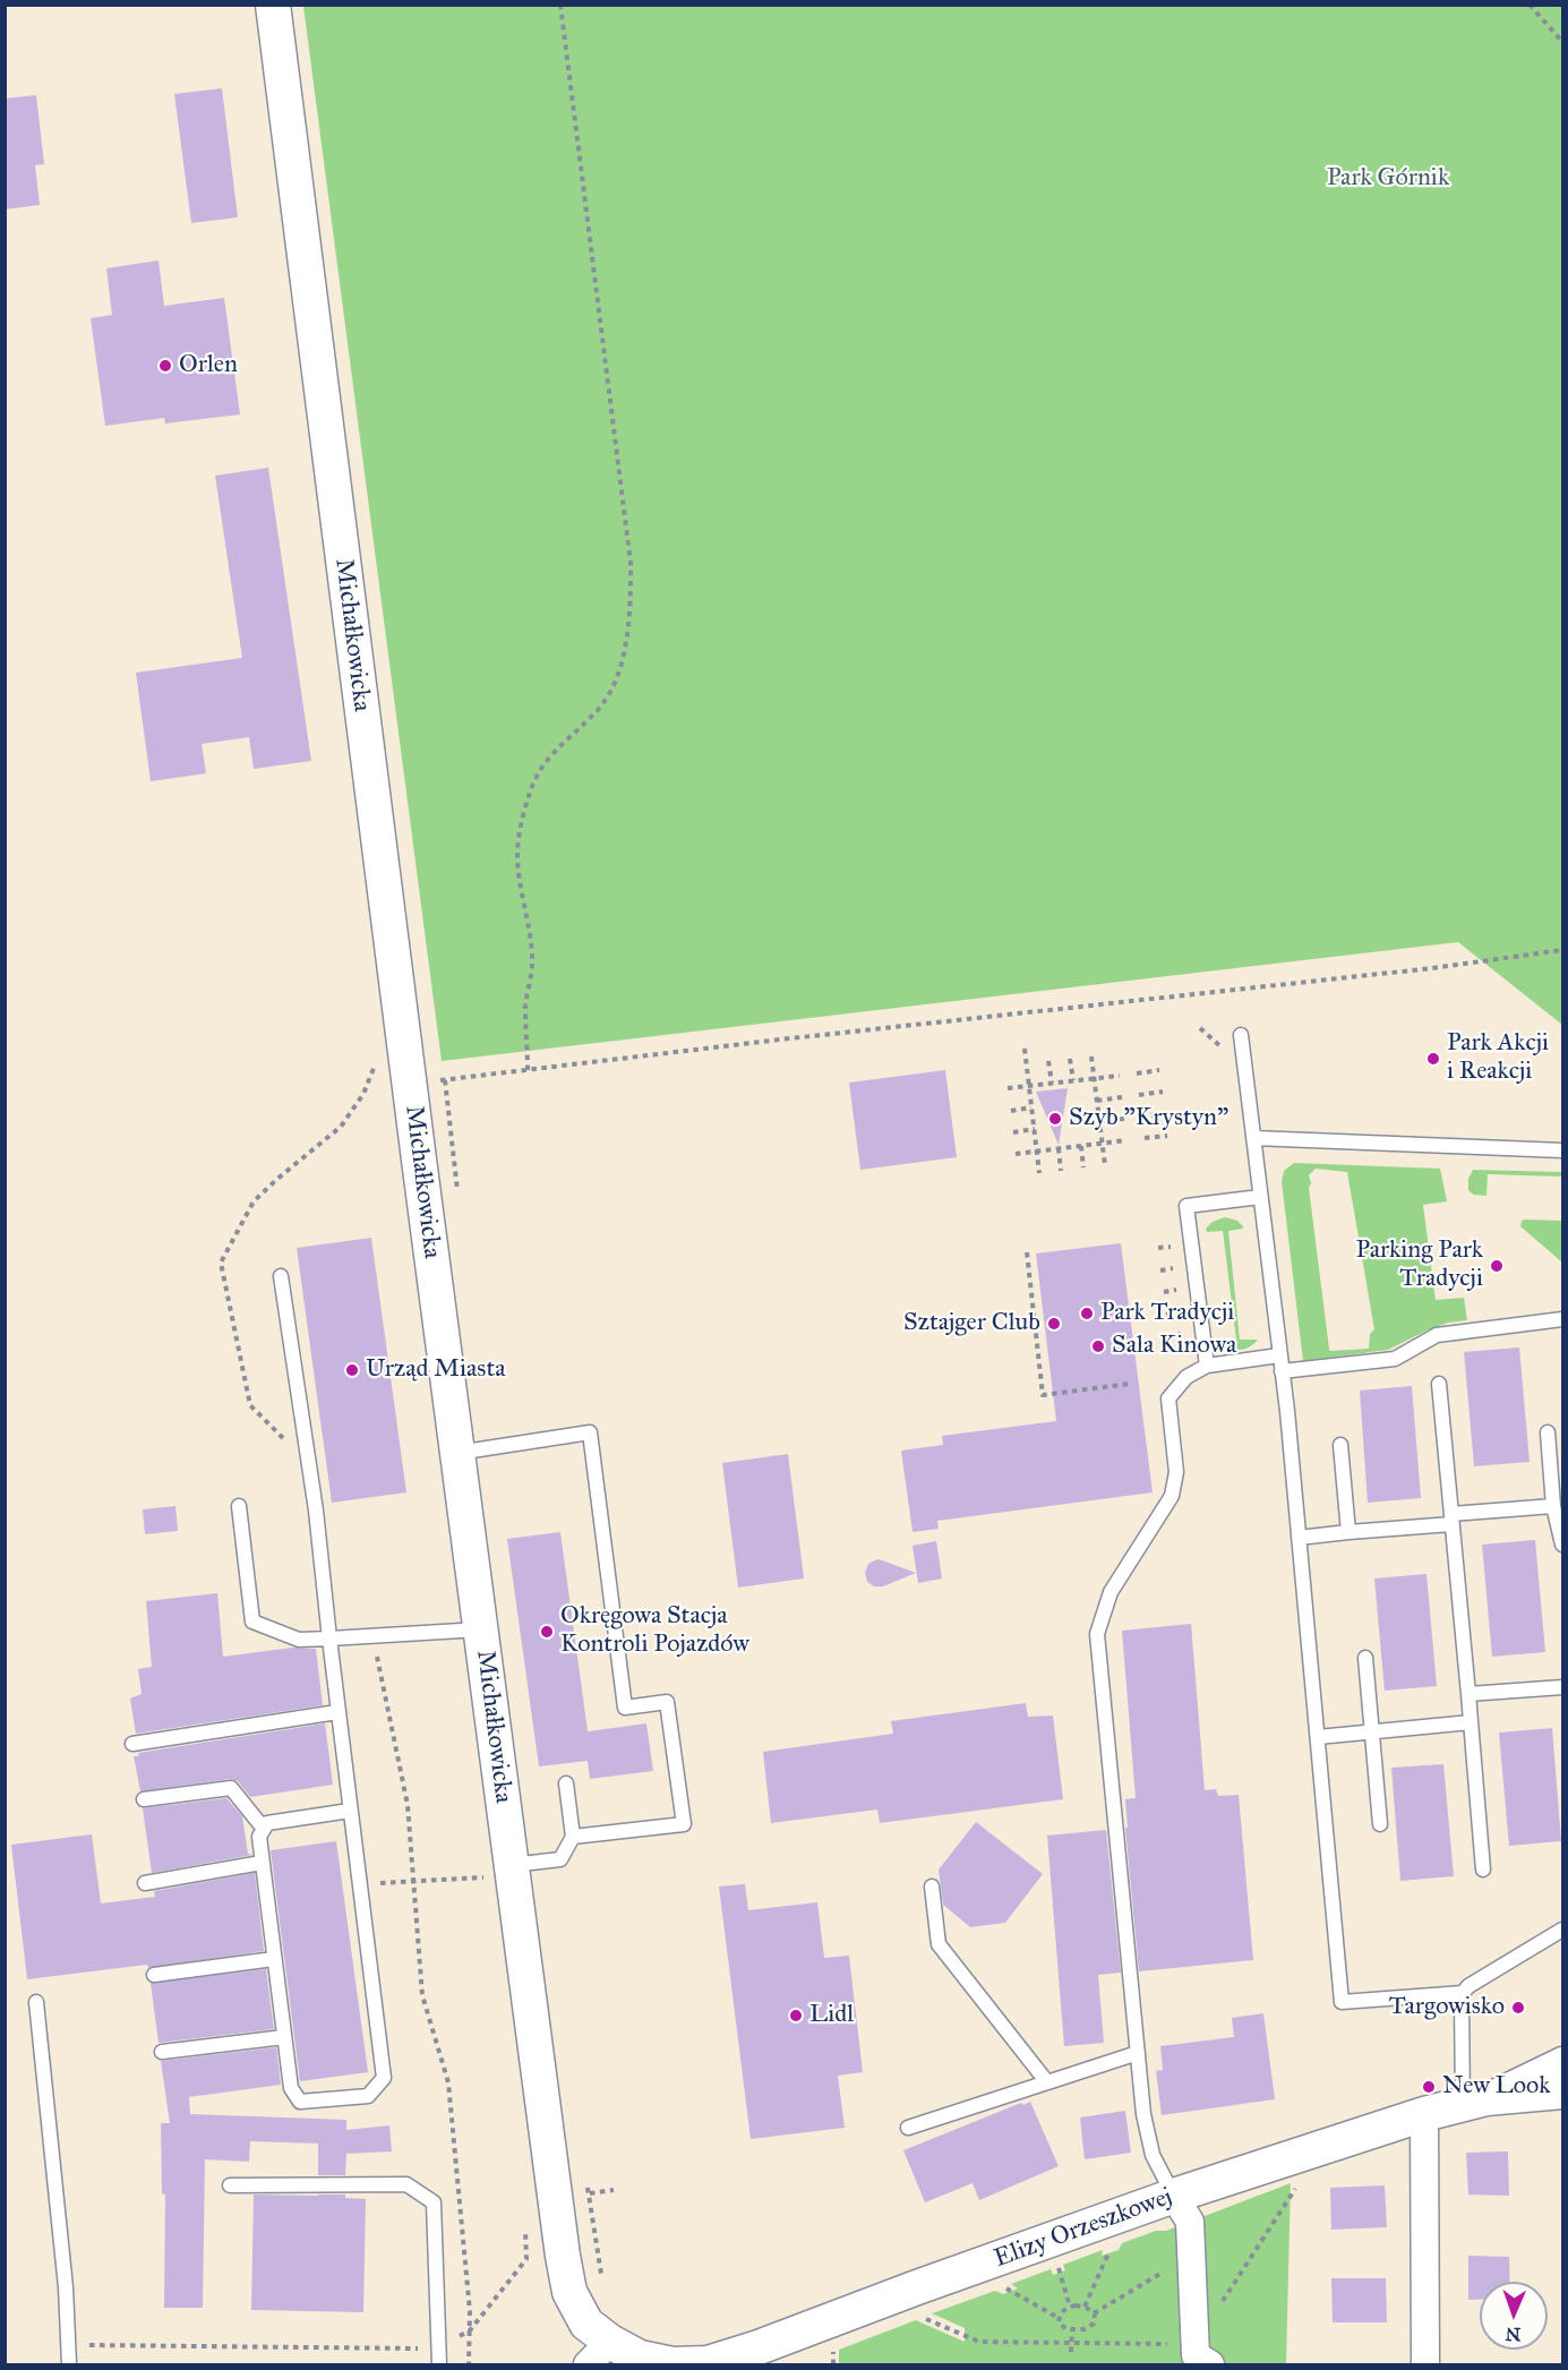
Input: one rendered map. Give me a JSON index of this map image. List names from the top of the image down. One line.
{"streets":{"street":["Michałkowicka","Elizy Orzeszkowej"]},"crossings":[["Michałkowicka","Elizy Orzeszkowej"]],"parks":["Park Górnik"],"places":["Orlen","Park Akcji i Reakcji","Szyb \"Krystyn\"","Parking Park Tradycji","Park Tradycji","Sztajger Club","Sala Kinowa","Urząd Miasta","Okręgowa Stacja Kontroli Pojazdów","Targowisko","Lidl","New Look"],"north":"bottom"}
